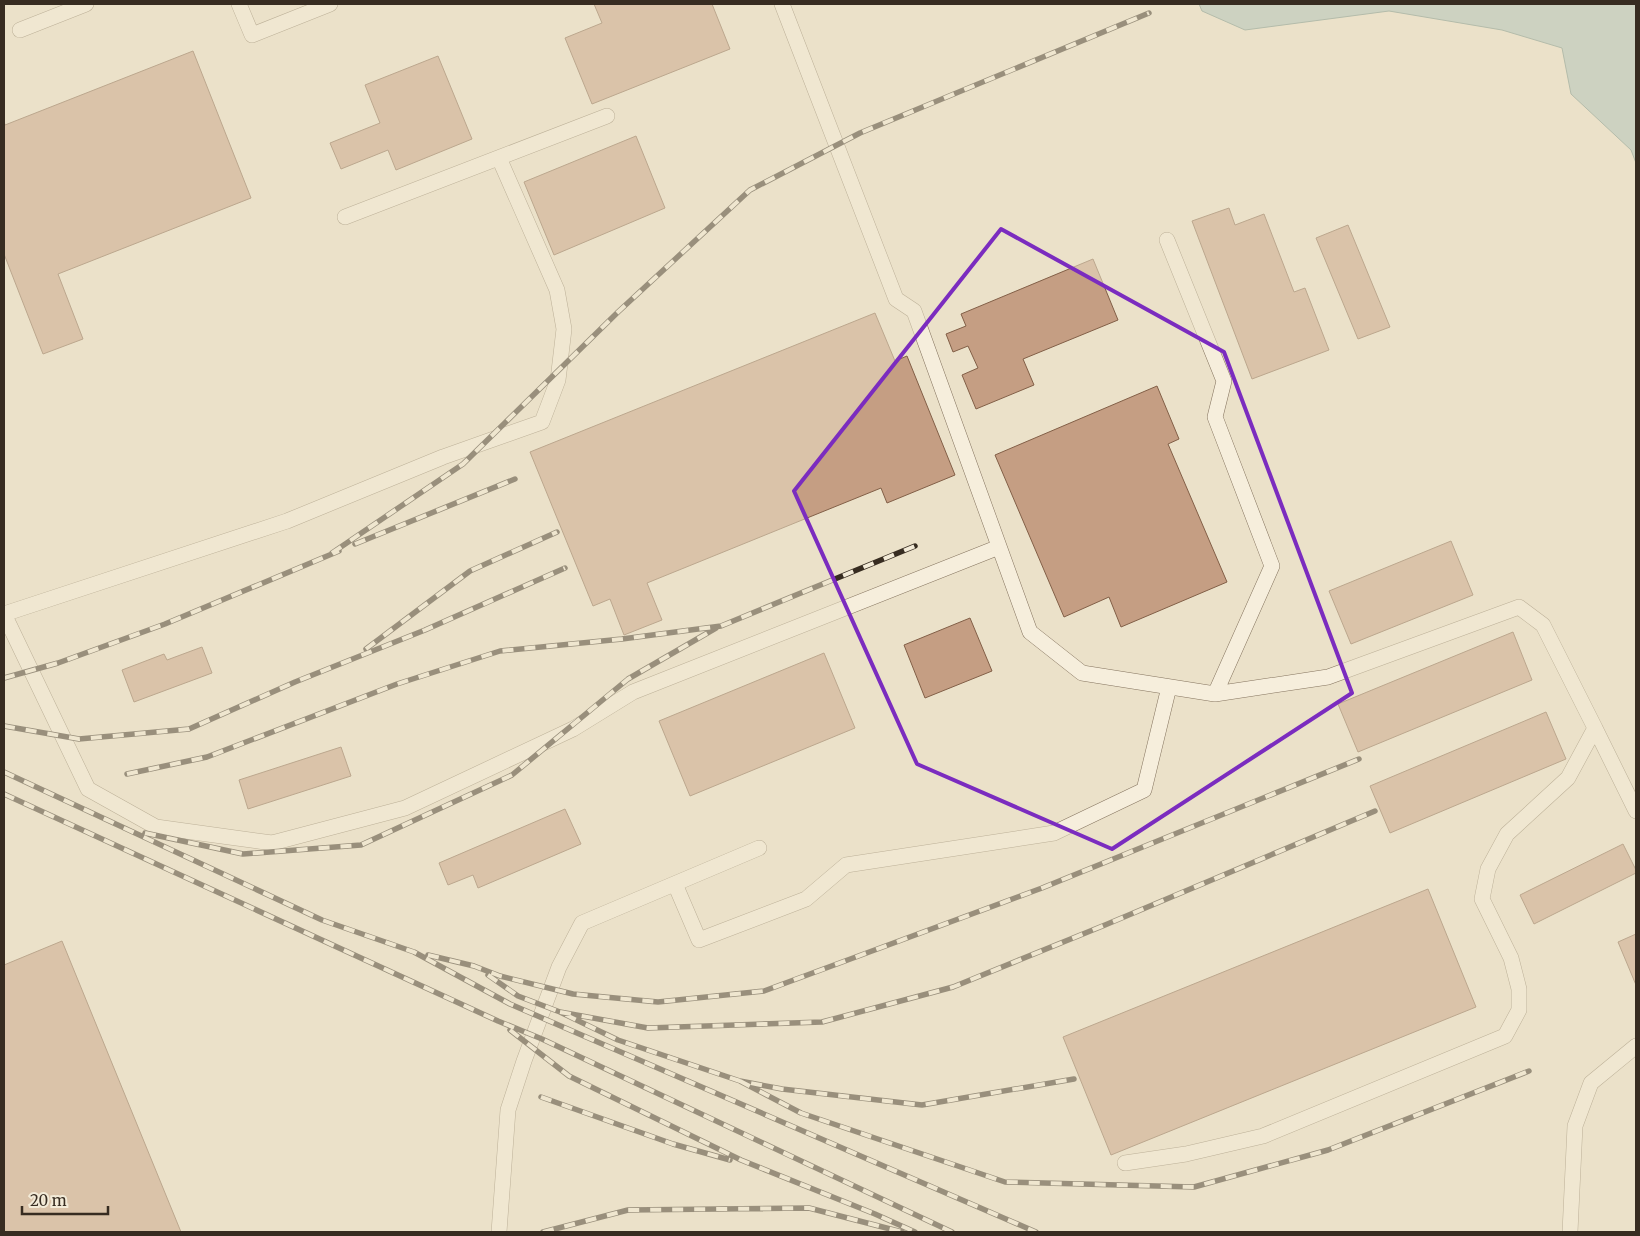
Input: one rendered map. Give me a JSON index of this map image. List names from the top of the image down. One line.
{"scale_bar":"20 m"}
